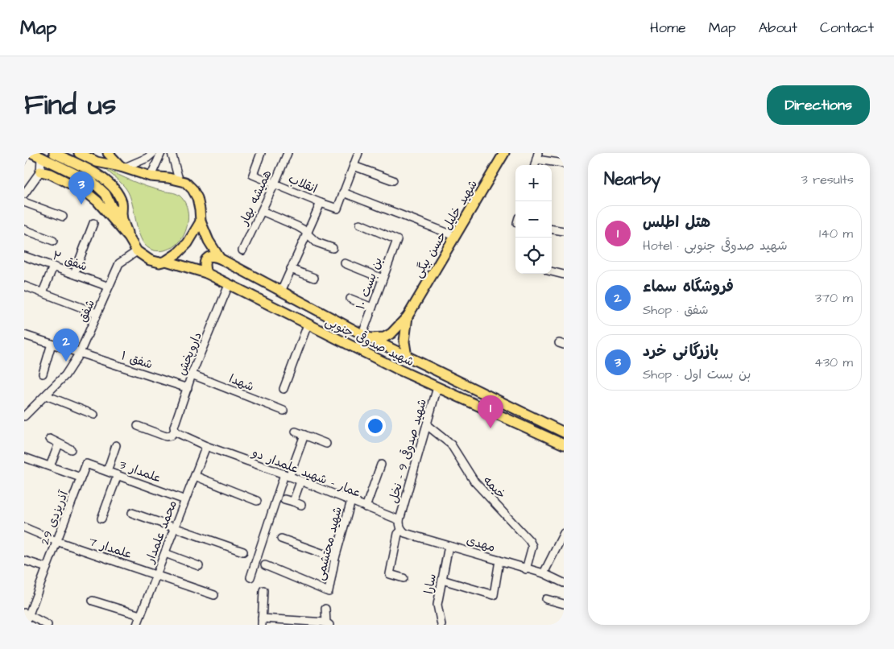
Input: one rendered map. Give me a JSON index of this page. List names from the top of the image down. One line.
{"streets":{"main road":["شهید خلیل حسن بیگی","شهید صدوقی جنوبی"],"street":["انقلاب","همیشه بهار","شفق ۲","بن بست ۱۰","شفق","داروپخش","شفق ۱","شهدا","شهید صدوقی 9 - نخل","علمدار 3","عمار - شهید علمدار دو","خیمه","آذریزدی 29","محمد علمدار","شهید محتشمی","مهدی","علمدار 7","سارا"]},"crossings":[["انقلاب","همیشه بهار"],["شفق ۲","شفق"],["بن بست ۱۰","شهید صدوقی جنوبی"],["شفق","شهید صدوقی جنوبی"],["شفق","شفق ۱"],["شهید صدوقی جنوبی","داروپخش"],["شهید صدوقی جنوبی","شهید صدوقی 9 - نخل"],["داروپخش","شفق ۱"],["داروپخش","شهدا"],["داروپخش","عمار - شهید علمدار دو"],["شهید صدوقی 9 - نخل","عمار - شهید علمدار دو"],["شهید صدوقی 9 - نخل","خیمه"],["علمدار 3","آذریزدی 29"],["علمدار 3","محمد علمدار"],["عمار - شهید علمدار دو","محمد علمدار"],["عمار - شهید علمدار دو","شهید محتشمی"],["خیمه","مهدی"],["آذریزدی 29","علمدار 7"],["محمد علمدار","علمدار 7"],["مهدی","سارا"]],"page":{"header":"Map","nav":["Home","Map","About","Contact"],"title":"Find us","buttons":"Directions","heading":["Nearby","3 results"],"map_buttons":["+","−"],"pins":["3","2","1"],"list":[{"mark":"1","name":"هتل اطلس","note":"Hotel · شهید صدوقی جنوبی","value":"140 m"},{"mark":"2","name":"فروشگاه سماء","note":"Shop · شفق","value":"370 m"},{"mark":"3","name":"بازرگانی خرد","note":"Shop · بن بست اول","value":"430 m"}]}}
